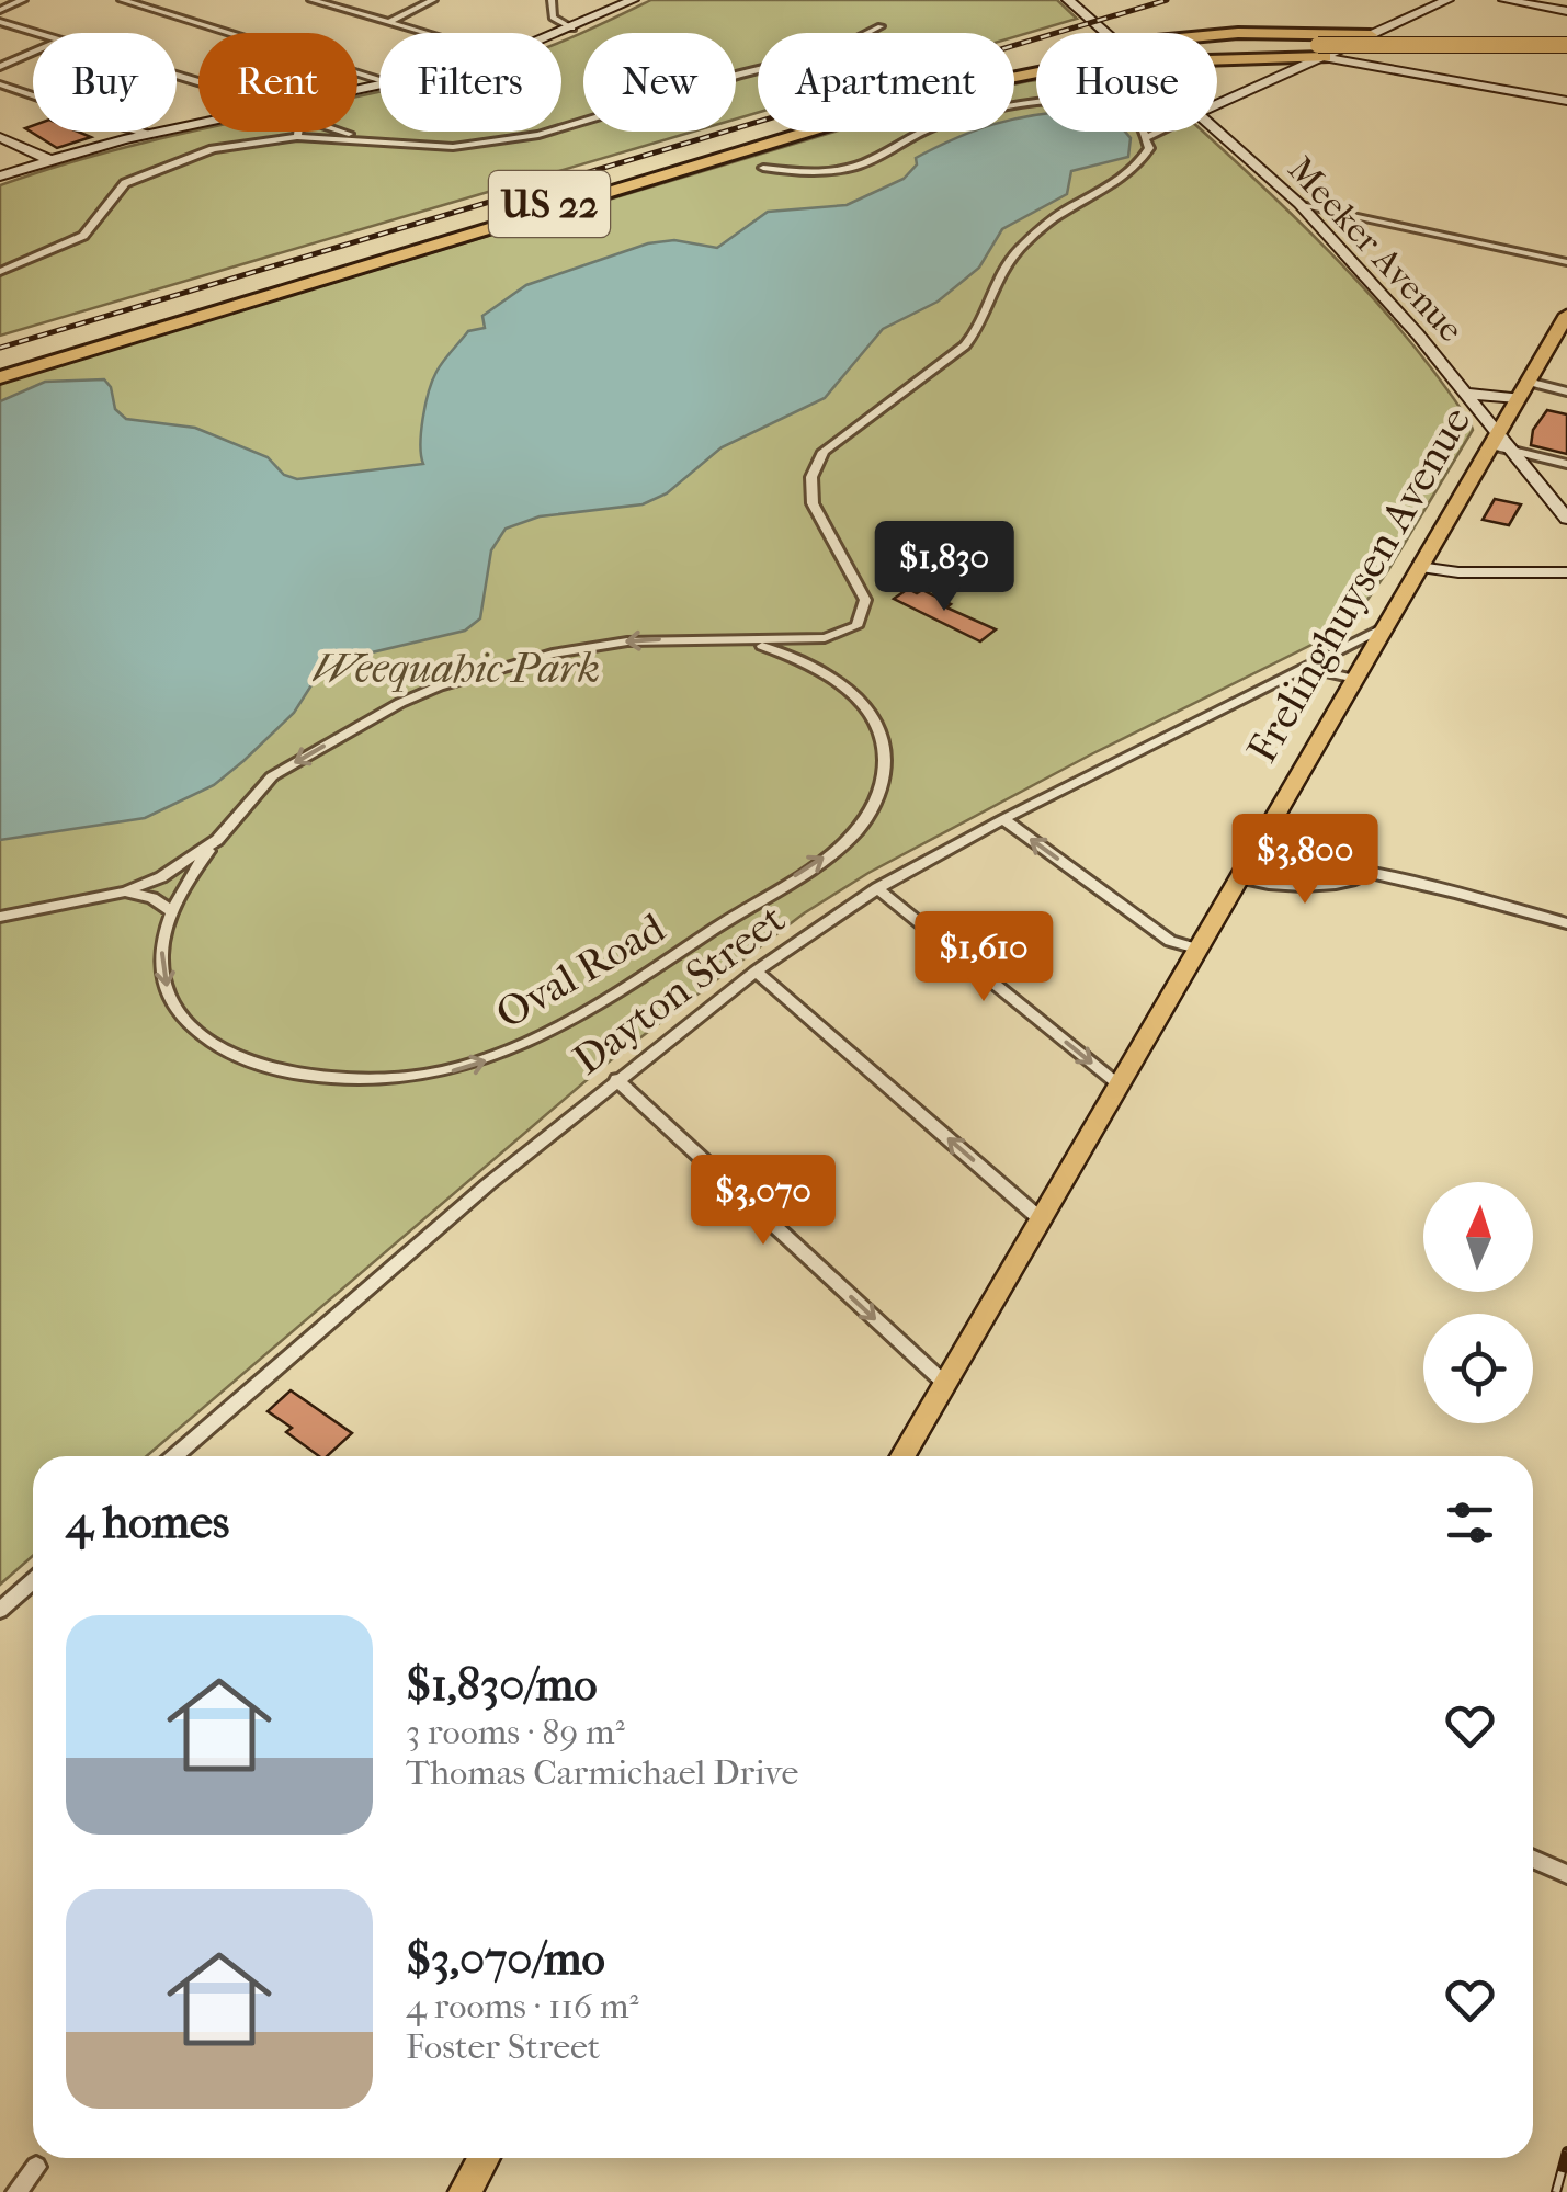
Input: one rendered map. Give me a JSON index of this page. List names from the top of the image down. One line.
{"streets":{"highway":["US 22"],"main road":["Meeker Avenue","Frelinghuysen Avenue"],"street":["Oval Road","Dayton Street"]},"crossings":[["Meeker Avenue","Frelinghuysen Avenue"],["Frelinghuysen Avenue","Dayton Street"]],"parks":["Weequahic Park"],"north":"top","page":{"chip":["Buy","Rent","Filters","New","Apartment","House"],"price":["$1,830","$3,800","$1,610","$3,070"],"heading":"4 homes","list":[{"name":"$1,830/mo","note":"3 rooms · 89 m² · Thomas Carmichael Drive"},{"name":"$3,070/mo","note":"4 rooms · 116 m² · Foster Street"}]}}
